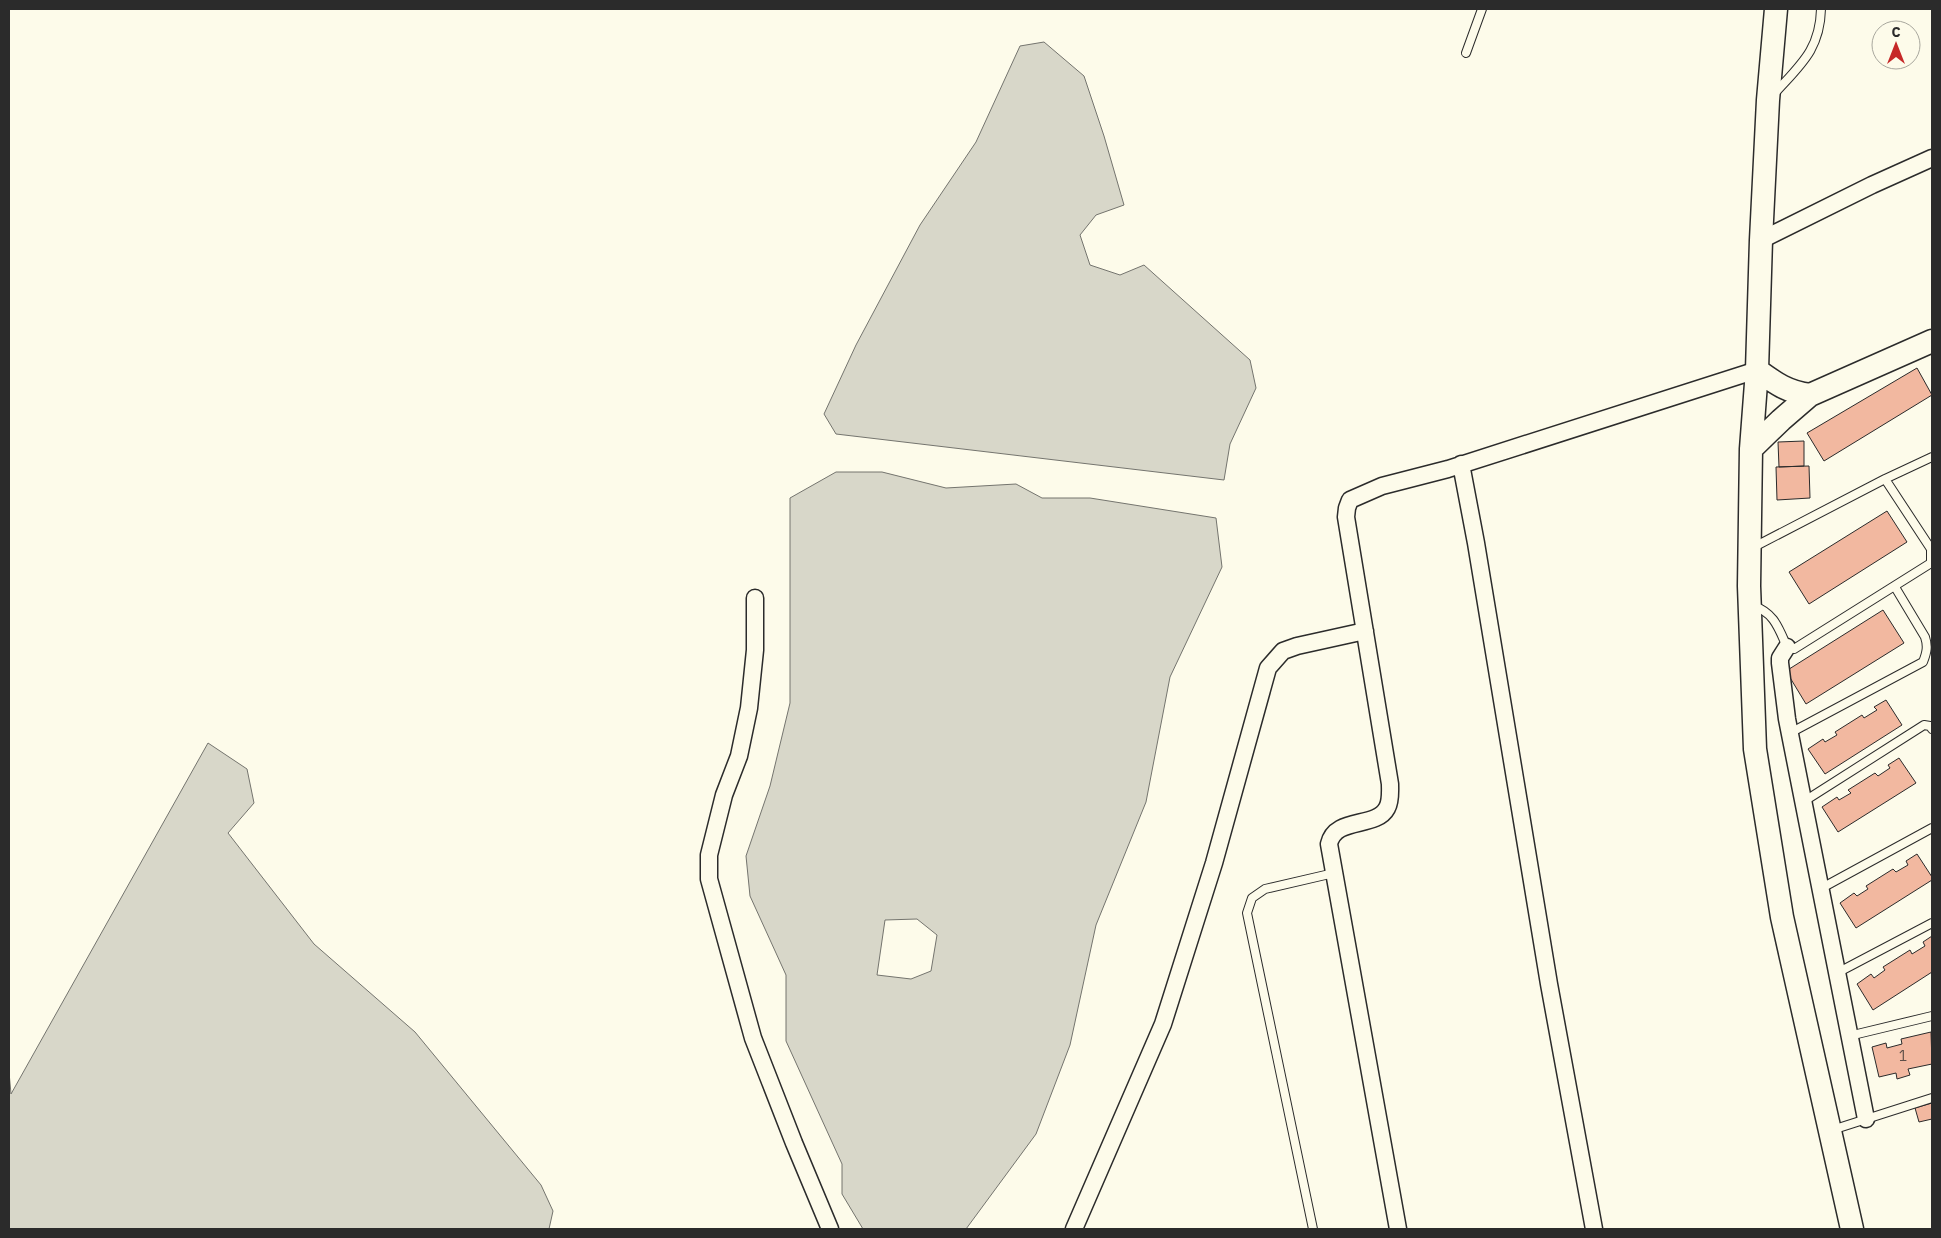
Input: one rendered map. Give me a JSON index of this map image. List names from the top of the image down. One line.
{"house_numbers":["1"],"north":"top"}
